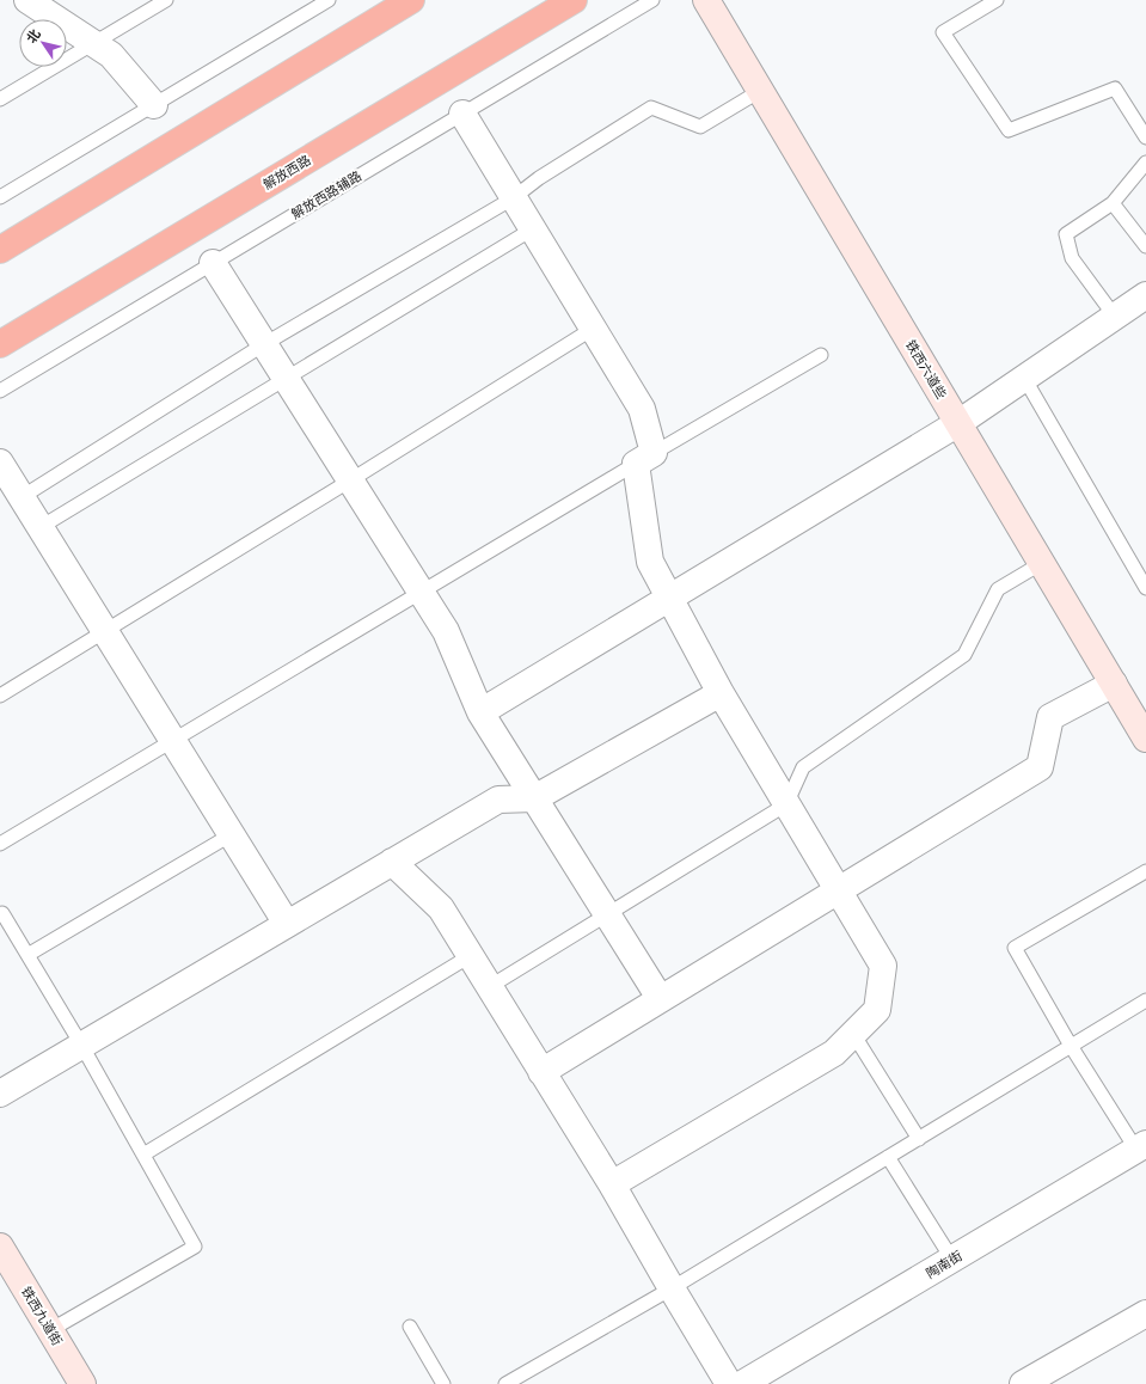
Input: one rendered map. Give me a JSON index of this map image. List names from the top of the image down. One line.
{"streets":{"highway":["解放西路"],"street":["铁西六道些","陶南街","铁西九道街"],"lane":["解放西路辅路"]},"north":"top left"}
